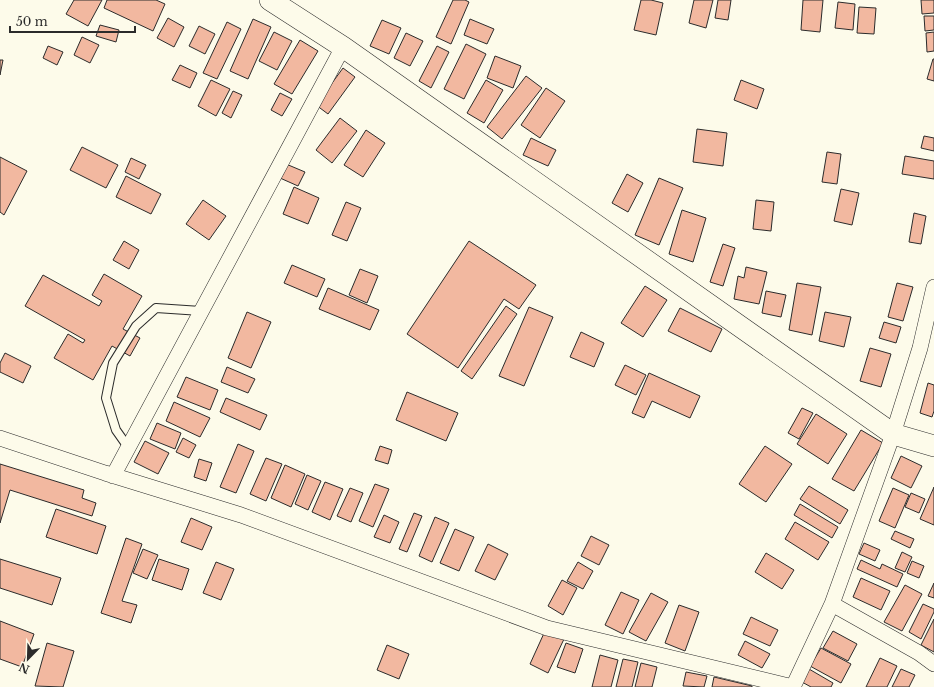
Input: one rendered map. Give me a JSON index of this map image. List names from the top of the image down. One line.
{"scale_bar":"50 m","north":"bottom left"}
